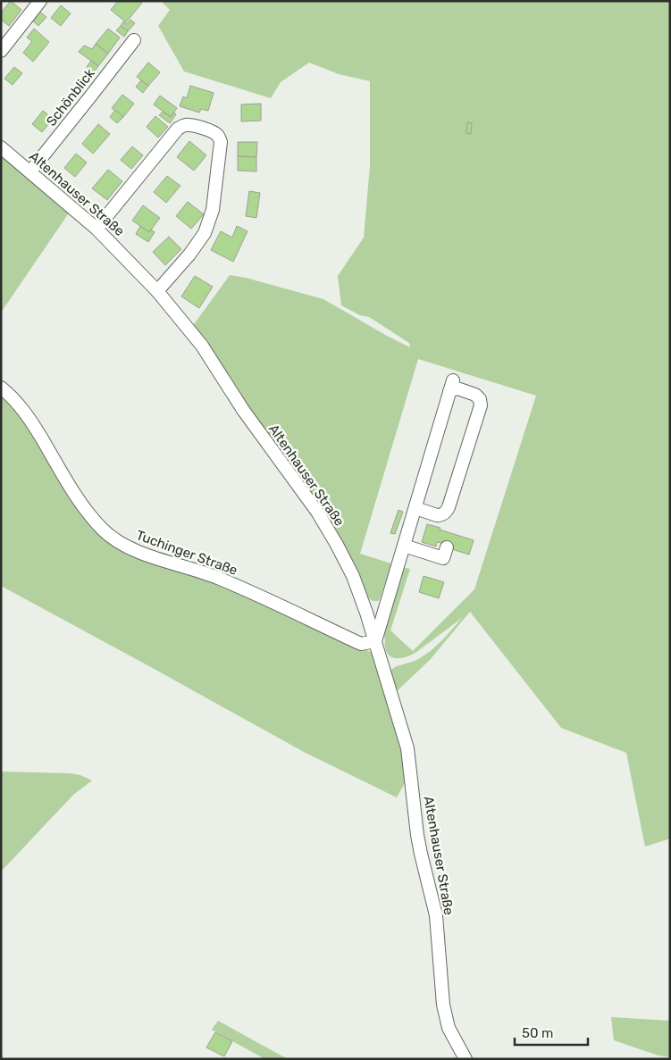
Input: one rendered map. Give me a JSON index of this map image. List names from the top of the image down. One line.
{"streets":{"street":["Schönblick","Altenhauser Straße","Tuchinger Straße"]},"crossings":[["Schönblick","Altenhauser Straße"],["Altenhauser Straße","Tuchinger Straße"]],"scale_bar":"50 m"}
